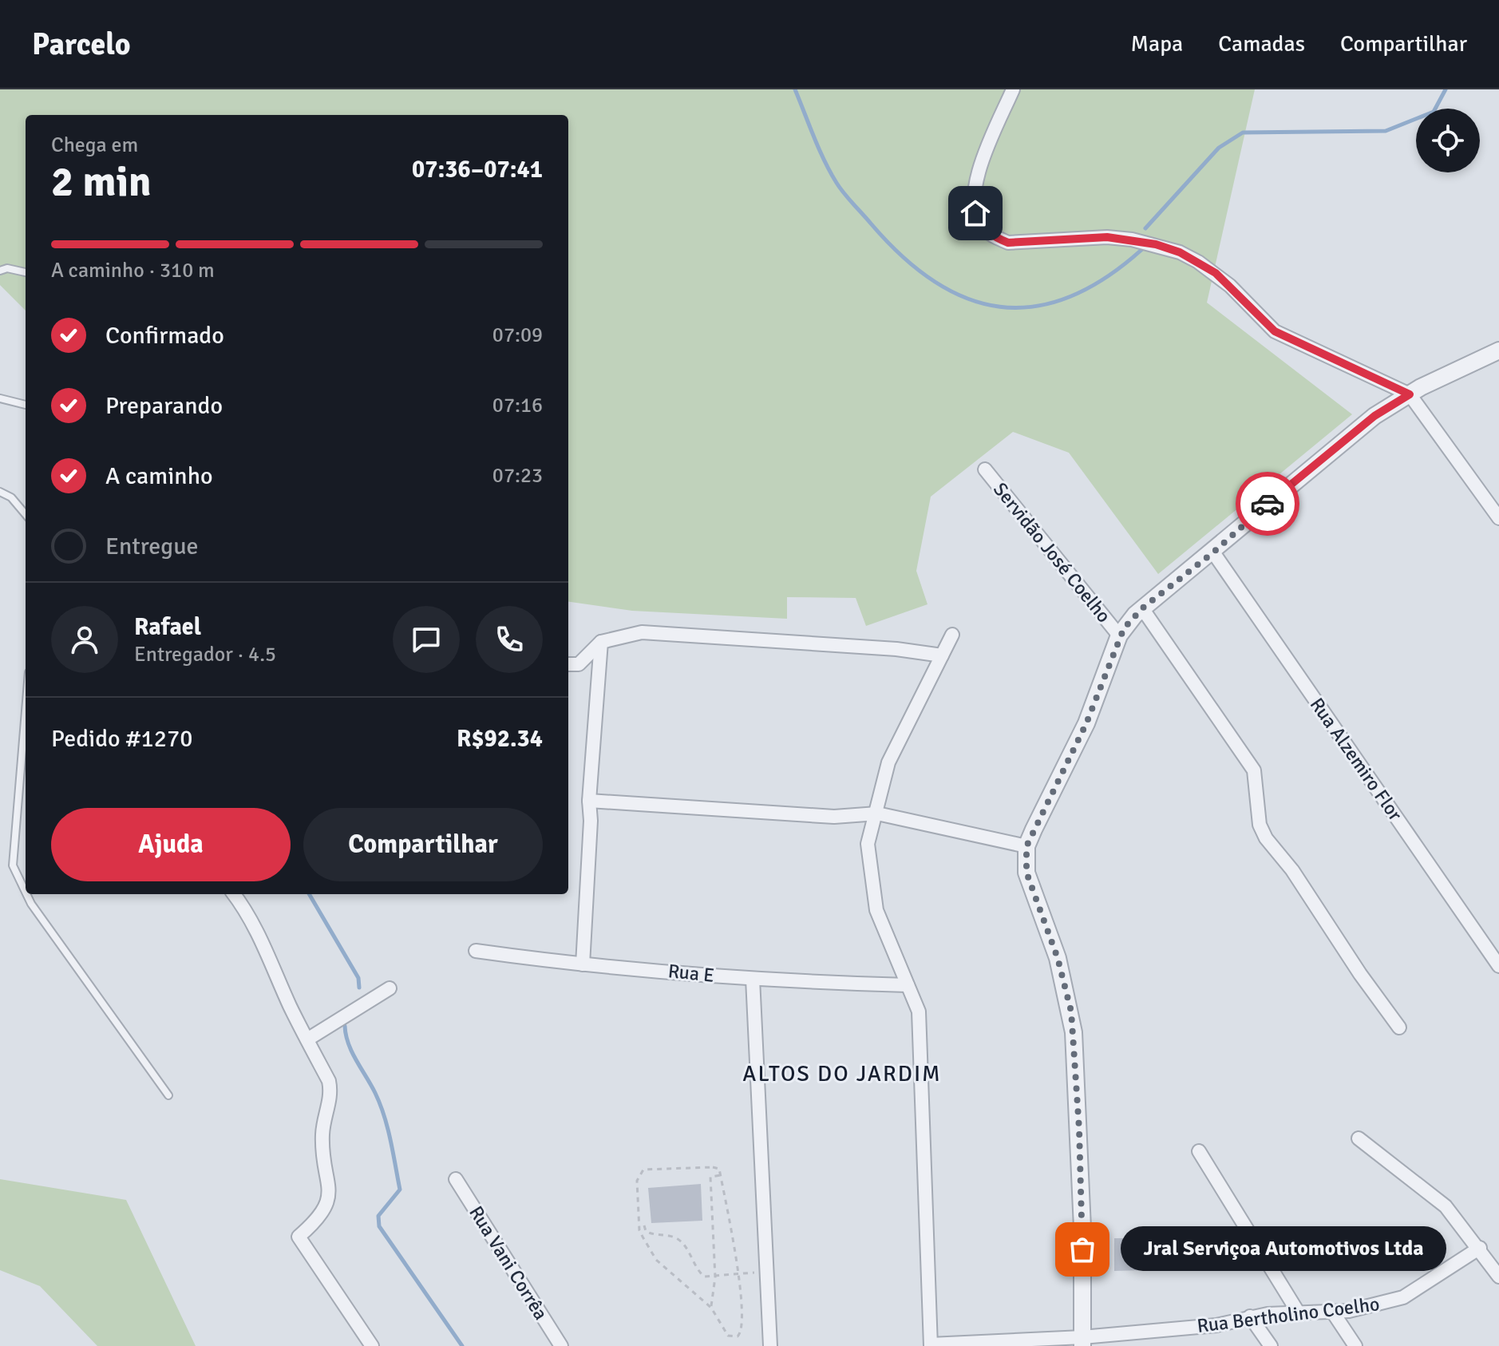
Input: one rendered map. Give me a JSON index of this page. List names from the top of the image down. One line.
{"streets":{"street":["Servidão José Coelho","Rua Alzemiro Flor","Rua E","Rua Vani Corrêa","Rua Bertholino Coelho"]},"districts":["ALTOS DO JARDIM"],"places":["Jral Serviçoa Automotivos Ltda"],"page":{"header":"Parcelo","nav":["Mapa","Camadas","Compartilhar"],"heading":["2 min","Chega em","07:36–07:41"],"panel":["Rafael","Entregador · 4.5","Pedido #1270","R$92.34"],"bar":"A caminho · 310 m","list":[["Confirmado","07:09"],["Preparando","07:16"],["A caminho","07:23"],"Entregue"],"buttons":["Ajuda","Compartilhar"],"bubble":"Jral Serviçoa Automotivos Ltda"}}
